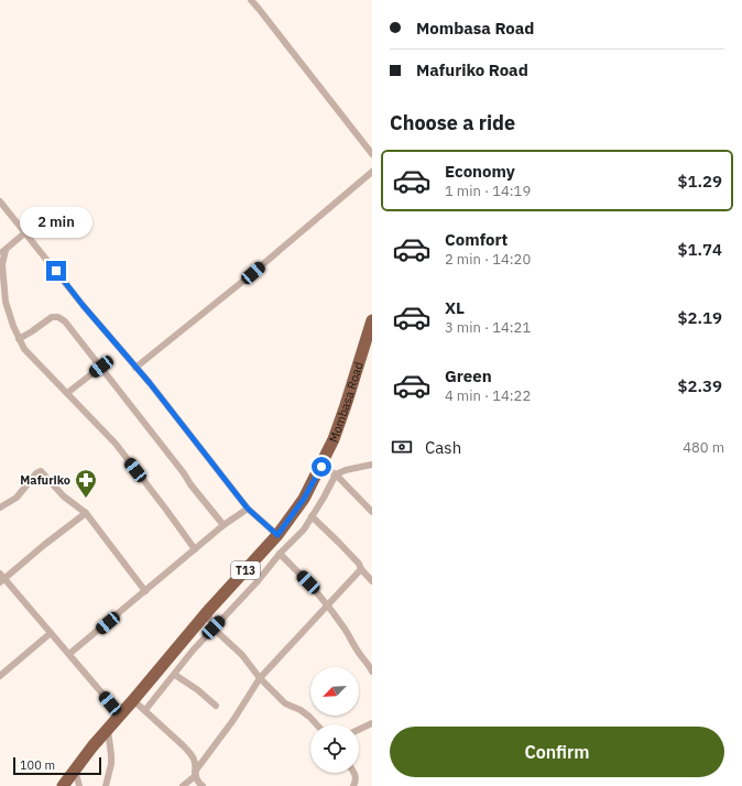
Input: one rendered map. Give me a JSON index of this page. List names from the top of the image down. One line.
{"streets":{"highway":["Mombasa Road","T13"]},"places":{"pharmacy":["Mafuriko"]},"scale_bar":"100 m","north":"bottom left","page":{"banner":["Mombasa Road","Mafuriko Road"],"heading":"Choose a ride","list":[{"name":"Economy","note":"1 min · 14:19","value":"$1.29"},{"name":"Comfort","note":"2 min · 14:20","value":"$1.74"},{"name":"XL","note":"3 min · 14:21","value":"$2.19"},{"name":"Green","note":"4 min · 14:22","value":"$2.39"}],"bubble":"2 min","pay":["Cash","480 m"],"buttons":"Confirm","scale":"100 m"}}
